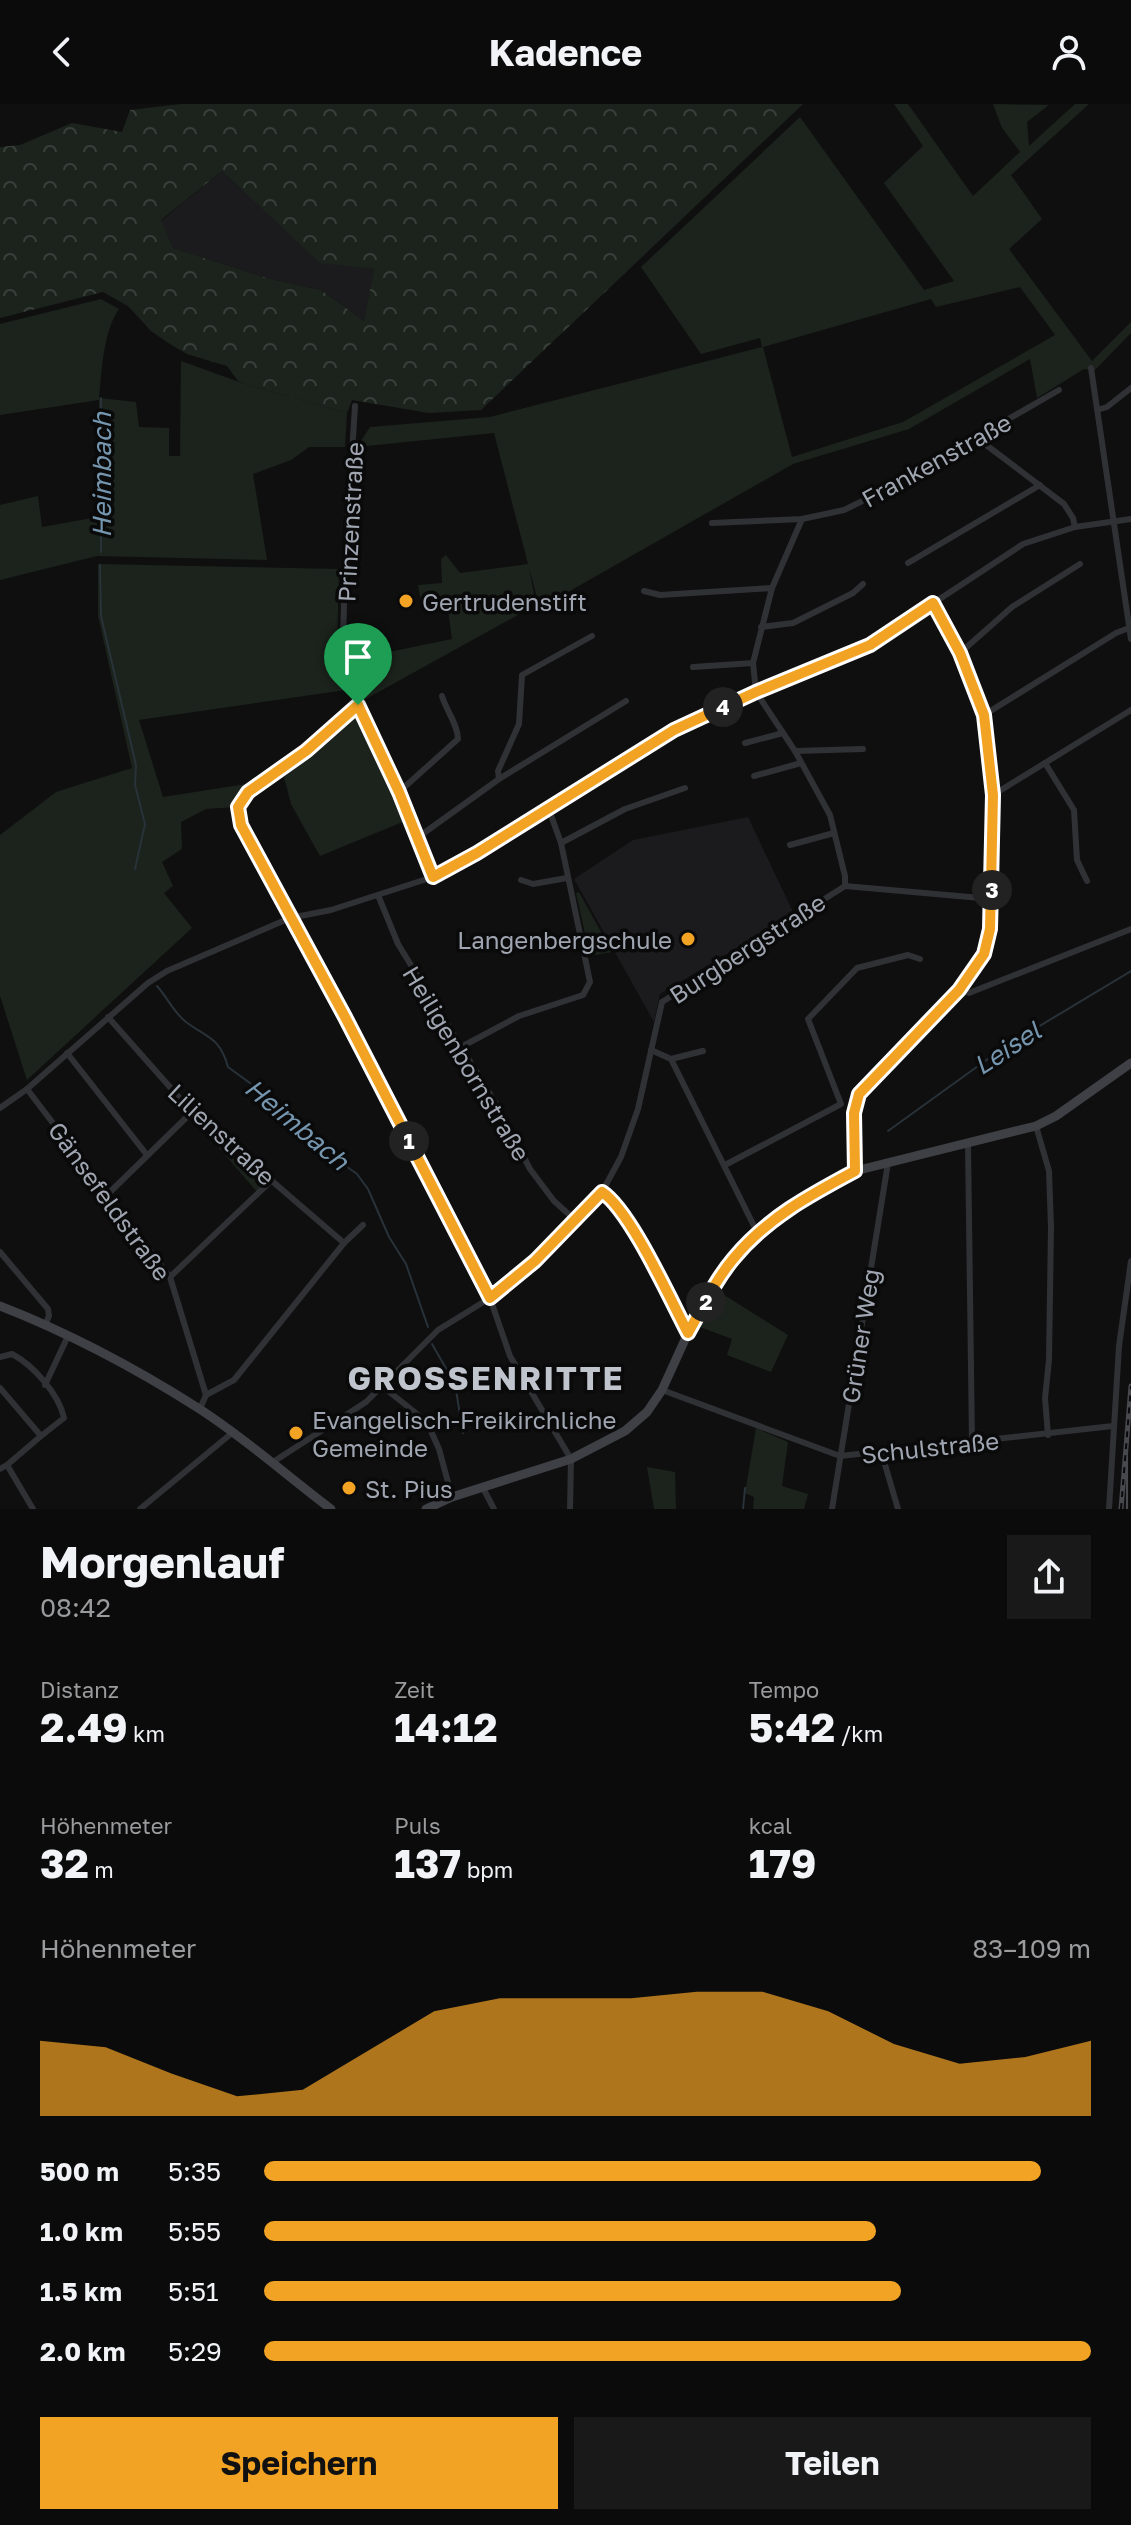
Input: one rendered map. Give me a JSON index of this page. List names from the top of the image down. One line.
{"streets":{"street":["Frankenstraße","Prinzenstraße","Burgbergstraße","Heiligenbornstraße","Lilienstraße","Gänsefeldstraße","Grüner Weg","Schulstraße"]},"crossings":[["Burgbergstraße","Heiligenbornstraße"],["Grüner Weg","Schulstraße"]],"districts":["GROSSENRITTE"],"water":["Heimbach","Leisel"],"places":["Gertrudenstift","Langenbergschule","Evangelisch-Freikirchliche Gemeinde","St. Pius"],"page":{"header":"Kadence","pins":["4","3","1","2"],"heading":["Morgenlauf","08:42"],"stats":[["Distanz","2.49 km"],["Zeit","14:12"],["Tempo","5:42 /km"],["Höhenmeter","32 m"],["Puls","137 bpm"],["kcal","179"]],"chart":["Höhenmeter","83–109 m"],"list":[{"name":"500 m","note":"5:35"},{"name":"1.0 km","note":"5:55"},{"name":"1.5 km","note":"5:51"},{"name":"2.0 km","note":"5:29"}],"buttons":["Speichern","Teilen"]}}
